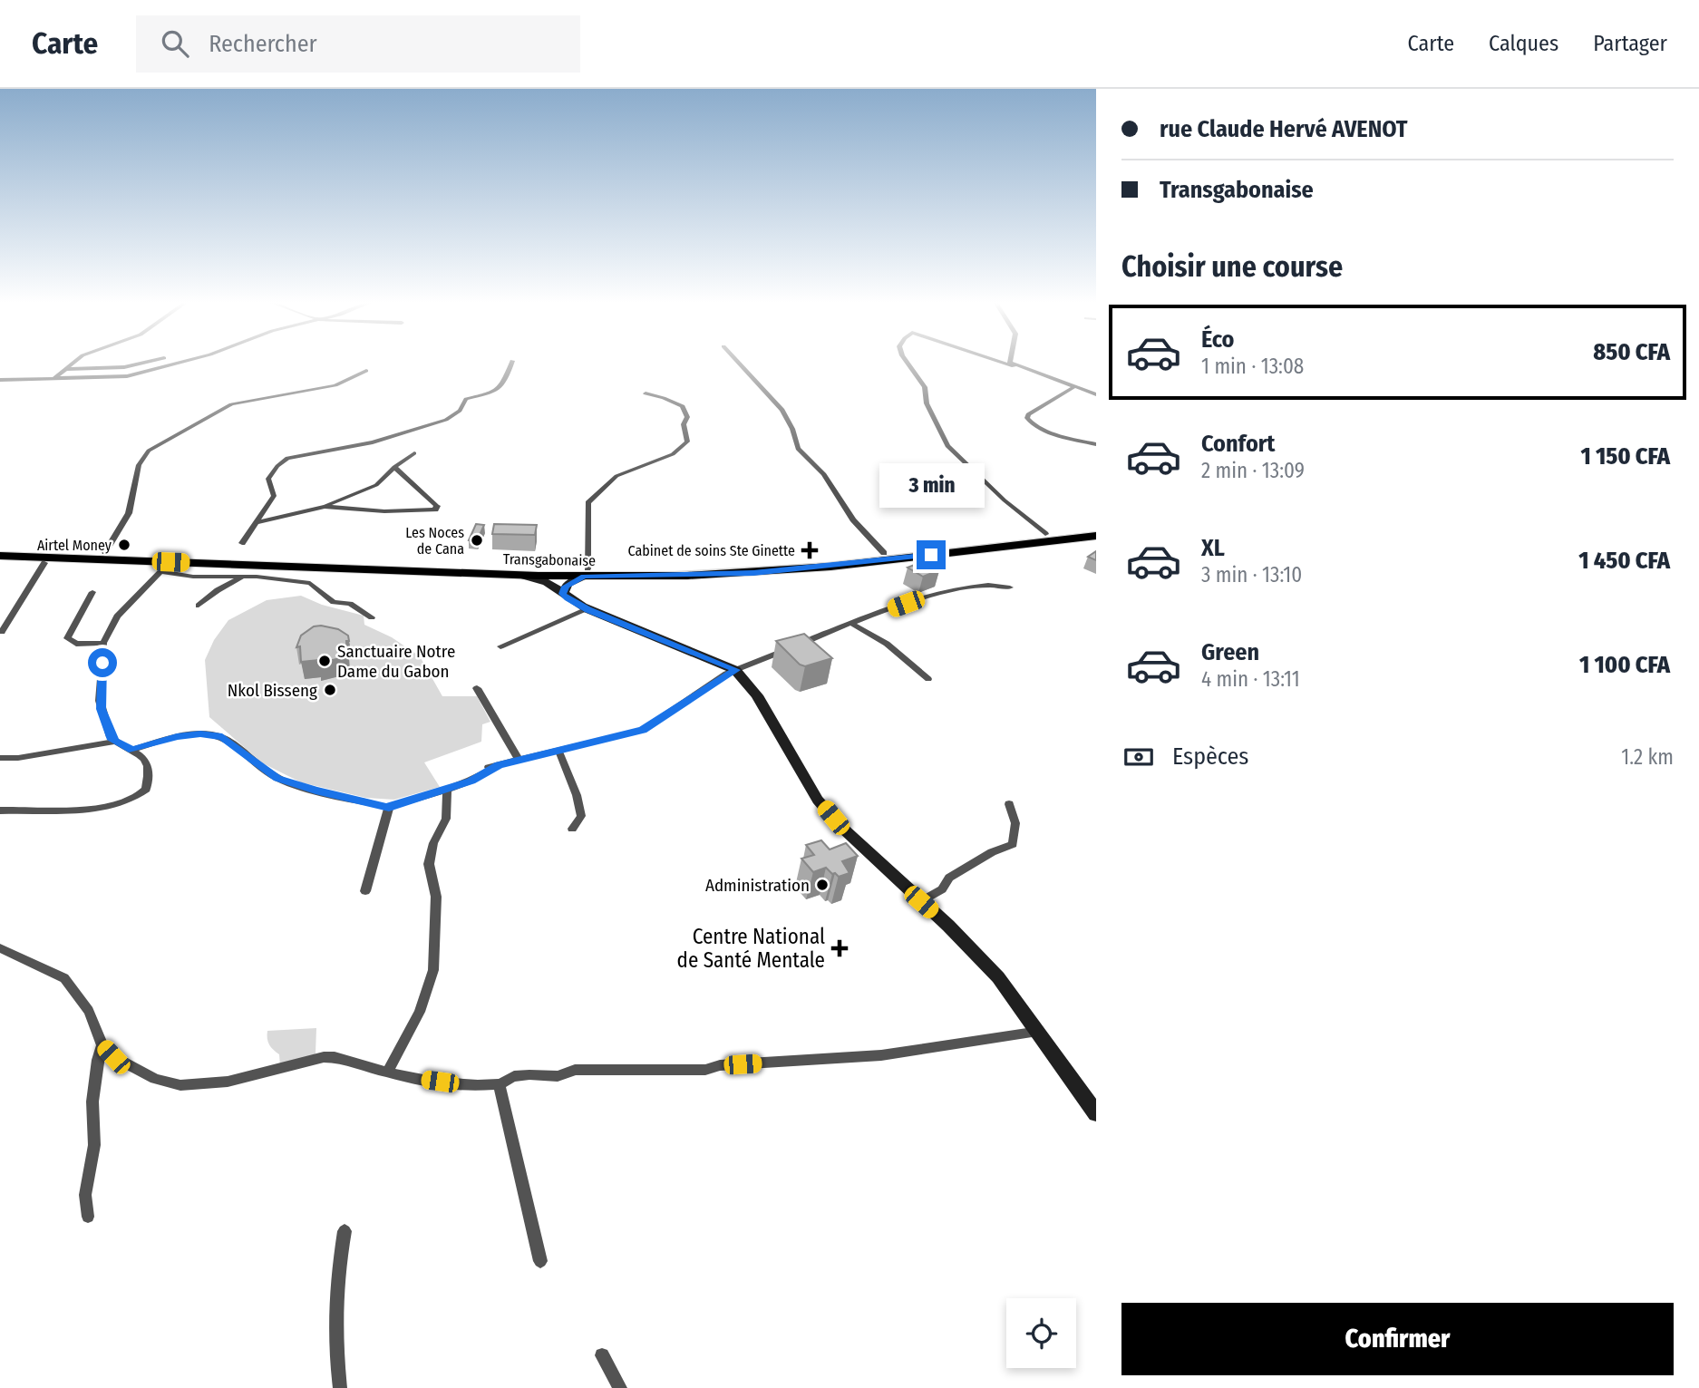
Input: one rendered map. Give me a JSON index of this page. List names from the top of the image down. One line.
{"streets":{"highway":["Transgabonaise"]},"places":{"other":["Les Noces de Cana","Airtel Money","Sanctuaire Notre Dame du Gabon","Nkol Bisseng","Administration"],"health":["Cabinet de soins Ste Ginette","Centre National de Santé Mentale"]},"page":{"header":"Carte","search":"Rechercher","nav":["Carte","Calques","Partager"],"banner":["rue Claude Hervé AVENOT","Transgabonaise"],"heading":"Choisir une course","list":[{"name":"Éco","note":"1 min · 13:08","value":"850 CFA"},{"name":"Confort","note":"2 min · 13:09","value":"1 150 CFA"},{"name":"XL","note":"3 min · 13:10","value":"1 450 CFA"},{"name":"Green","note":"4 min · 13:11","value":"1 100 CFA"}],"bubble":"3 min","pay":["Espèces","1.2 km"],"buttons":"Confirmer"}}
